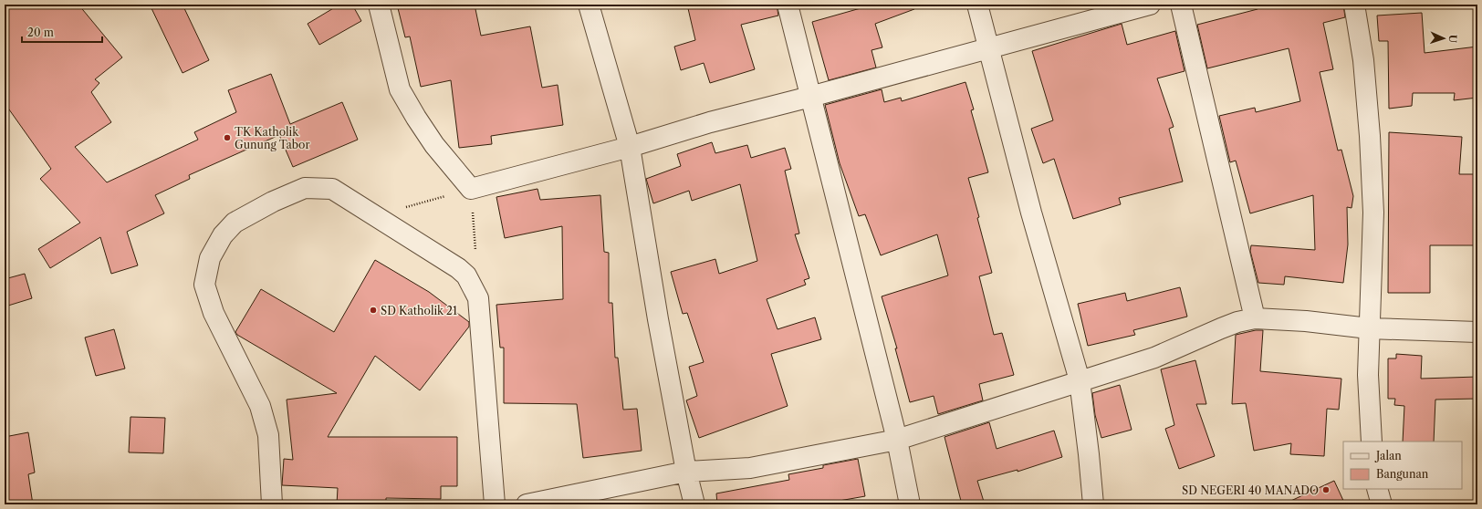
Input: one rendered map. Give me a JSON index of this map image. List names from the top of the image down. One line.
{"places":["TK Katholik Gunung Tabor","SD Katholik 21","SD NEGERI 40 MANADO"],"legend":["Jalan","Bangunan"],"scale_bar":"20 m","north":"right"}
